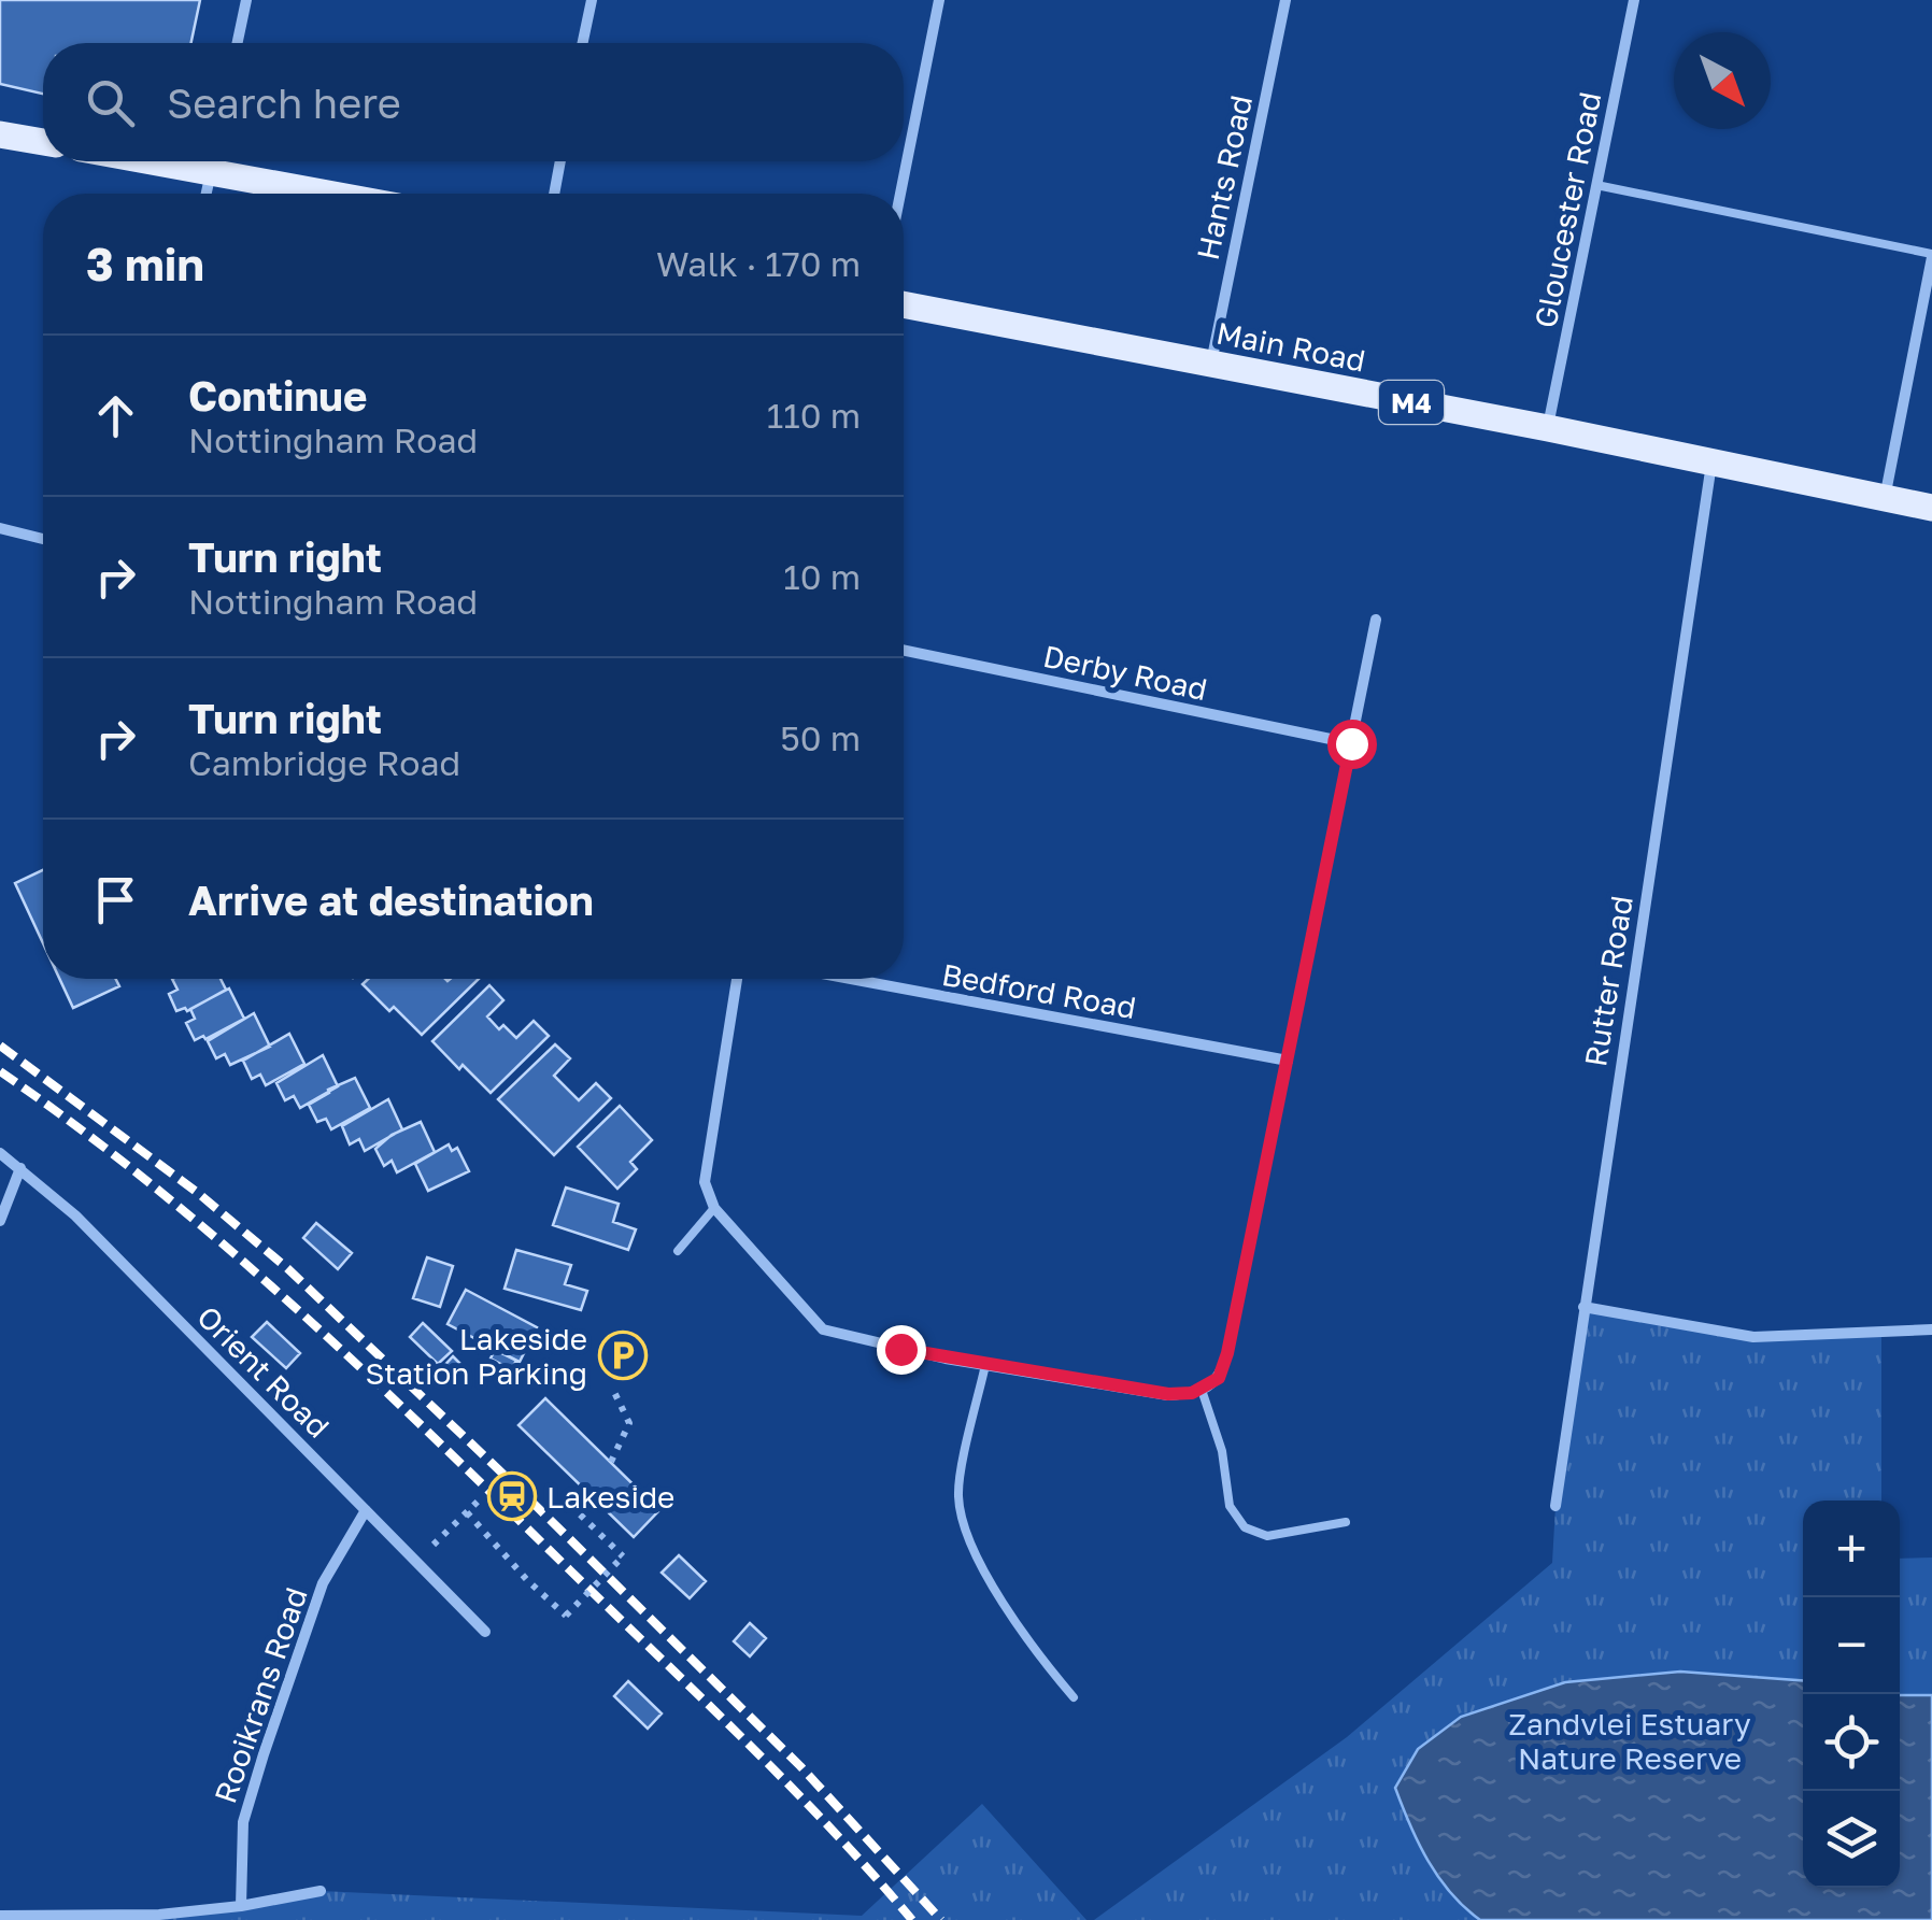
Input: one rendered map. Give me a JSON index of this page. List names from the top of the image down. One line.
{"streets":{"main road":["Main Road","M4"],"street":["Hants Road","Gloucester Road","Derby Road","Rutter Road","Bedford Road","Orient Road","Rooikrans Road"]},"crossings":[["Hants Road","Main Road"],["Gloucester Road","Main Road"],["Main Road","Rutter Road"],["Orient Road","Rooikrans Road"]],"parks":["Zandvlei Estuary Nature Reserve"],"places":{"parking":["Lakeside Station Parking"],"station":["Lakeside"]},"north":"bottom right","page":{"search":"Search here","heading":["3 min","Walk · 170 m"],"list":[["Continue","Nottingham Road","110 m"],["Turn right","Nottingham Road","10 m"],["Turn right","Cambridge Road","50 m"],"Arrive at destination"],"map_buttons":["+","−"]}}
